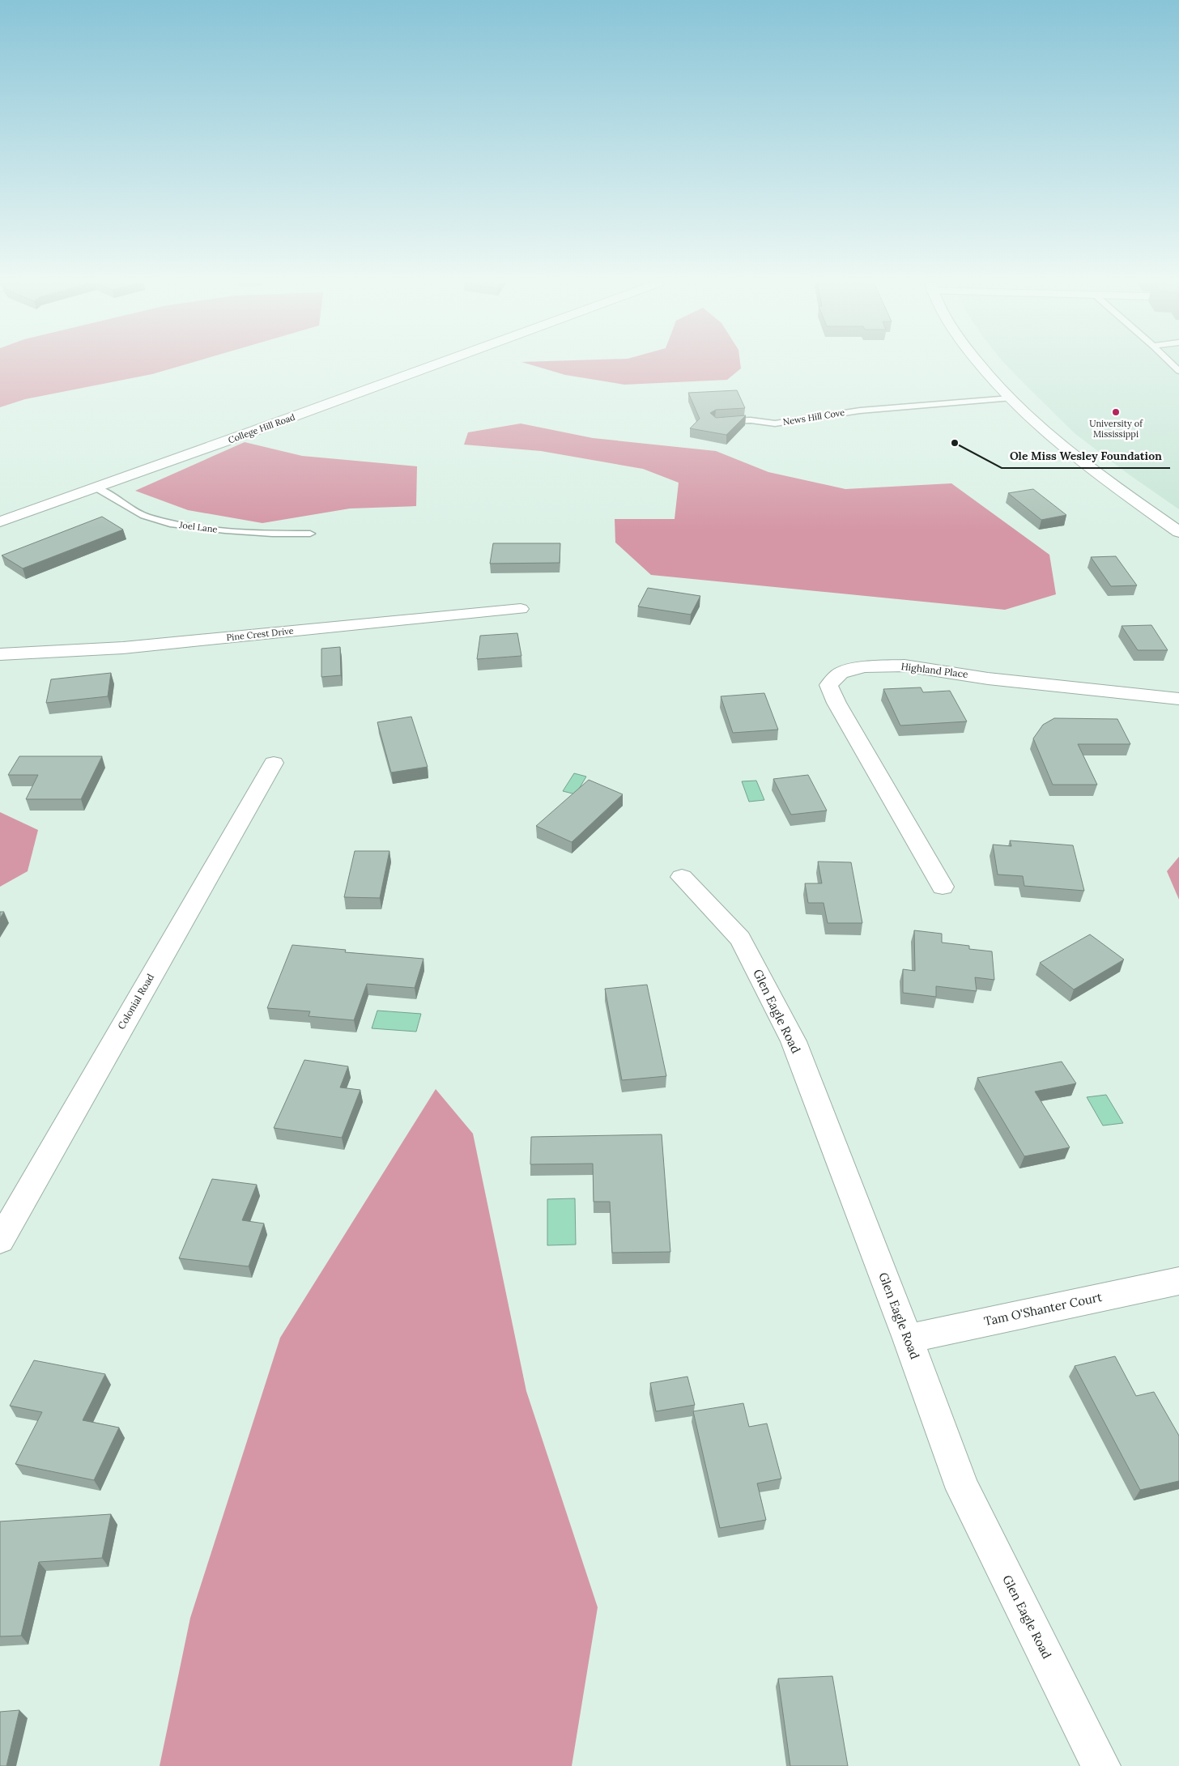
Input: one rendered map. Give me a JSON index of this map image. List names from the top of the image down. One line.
{"streets":{"street":["College Hill Road","Pine Crest Drive","Highland Place","Colonial Road","Glen Eagle Road","Tam O'Shanter Court"],"lane":["News Hill Cove","Joel Lane"]},"crossings":[["College Hill Road","Joel Lane"],["Glen Eagle Road","Tam O'Shanter Court"]],"places":["University of Mississippi","Ole Miss Wesley Foundation"]}
